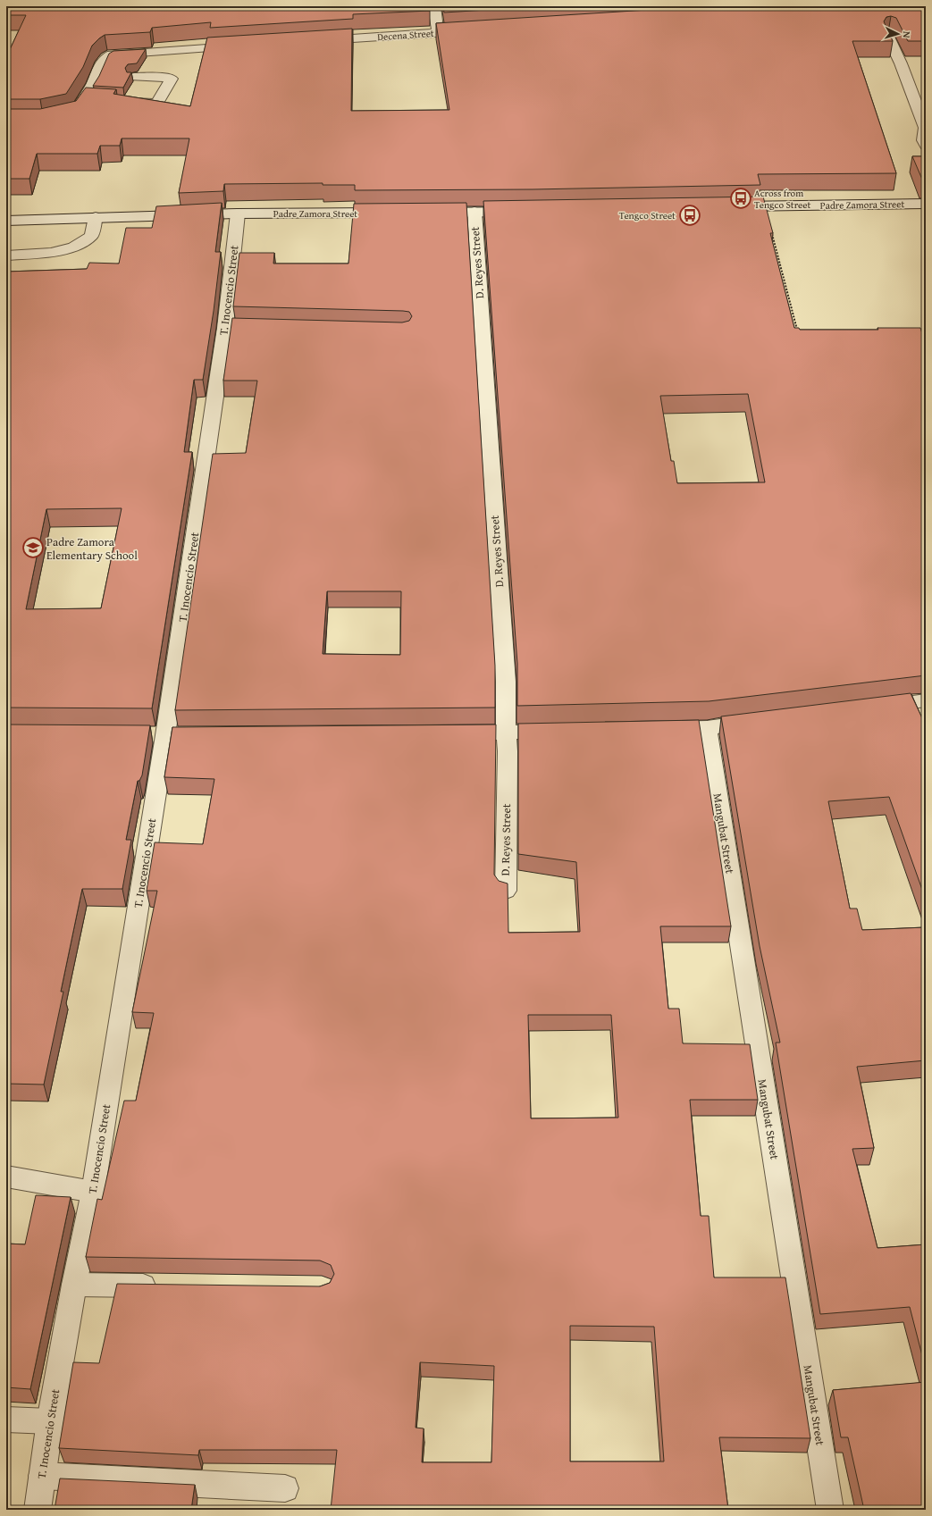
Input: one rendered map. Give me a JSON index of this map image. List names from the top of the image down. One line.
{"streets":{"street":["Decena Street","Padre Zamora Street","D. Reyes Street","T. Inocencio Street","Mangubat Street"]},"crossings":[["Padre Zamora Street","T. Inocencio Street"]],"places":{"bus stop":["Across from Tengco Street","Tengco Street"],"school or university":["Padre Zamora Elementary School"]},"north":"right"}
